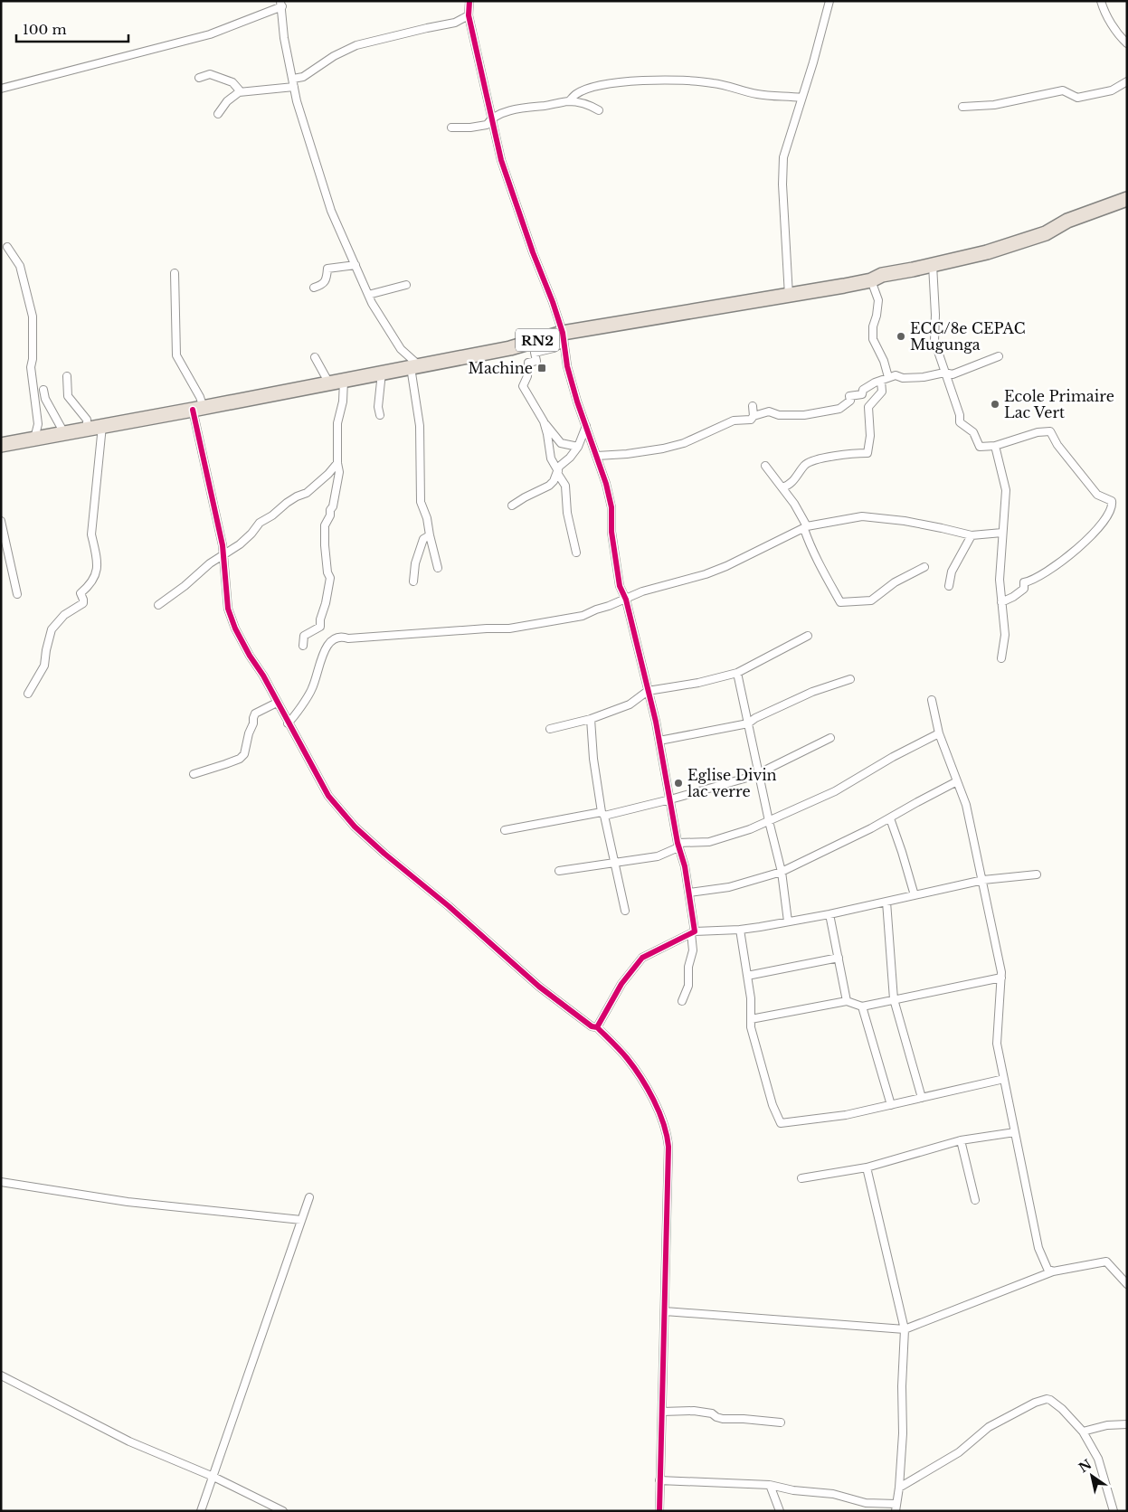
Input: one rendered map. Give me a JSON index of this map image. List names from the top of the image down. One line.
{"streets":{"highway":["RN2"]},"places":{"other":["ECC/8e CEPAC Mugunga","Ecole Primaire Lac Vert","Eglise Divin lac verre"],"transit":["Machine"]},"scale_bar":"100 m","north":"top left"}
